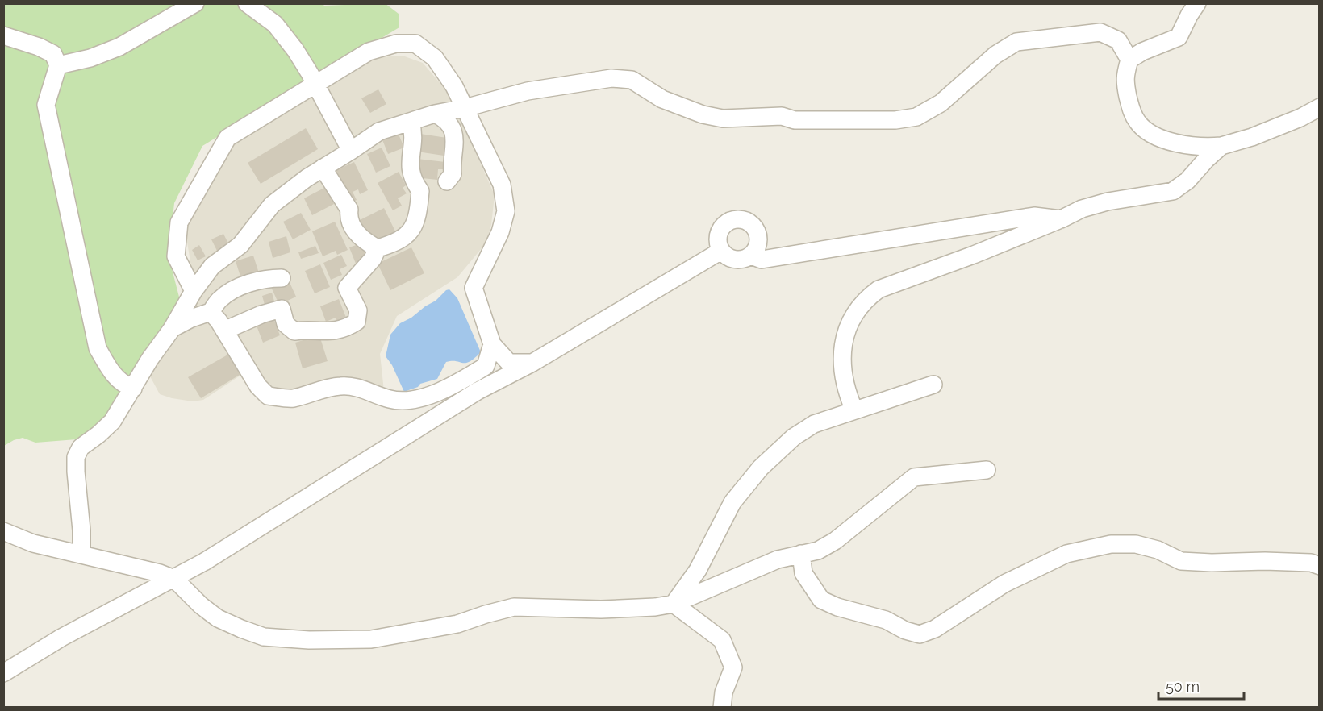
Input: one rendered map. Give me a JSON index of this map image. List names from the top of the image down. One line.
{"scale_bar":"50 m"}
